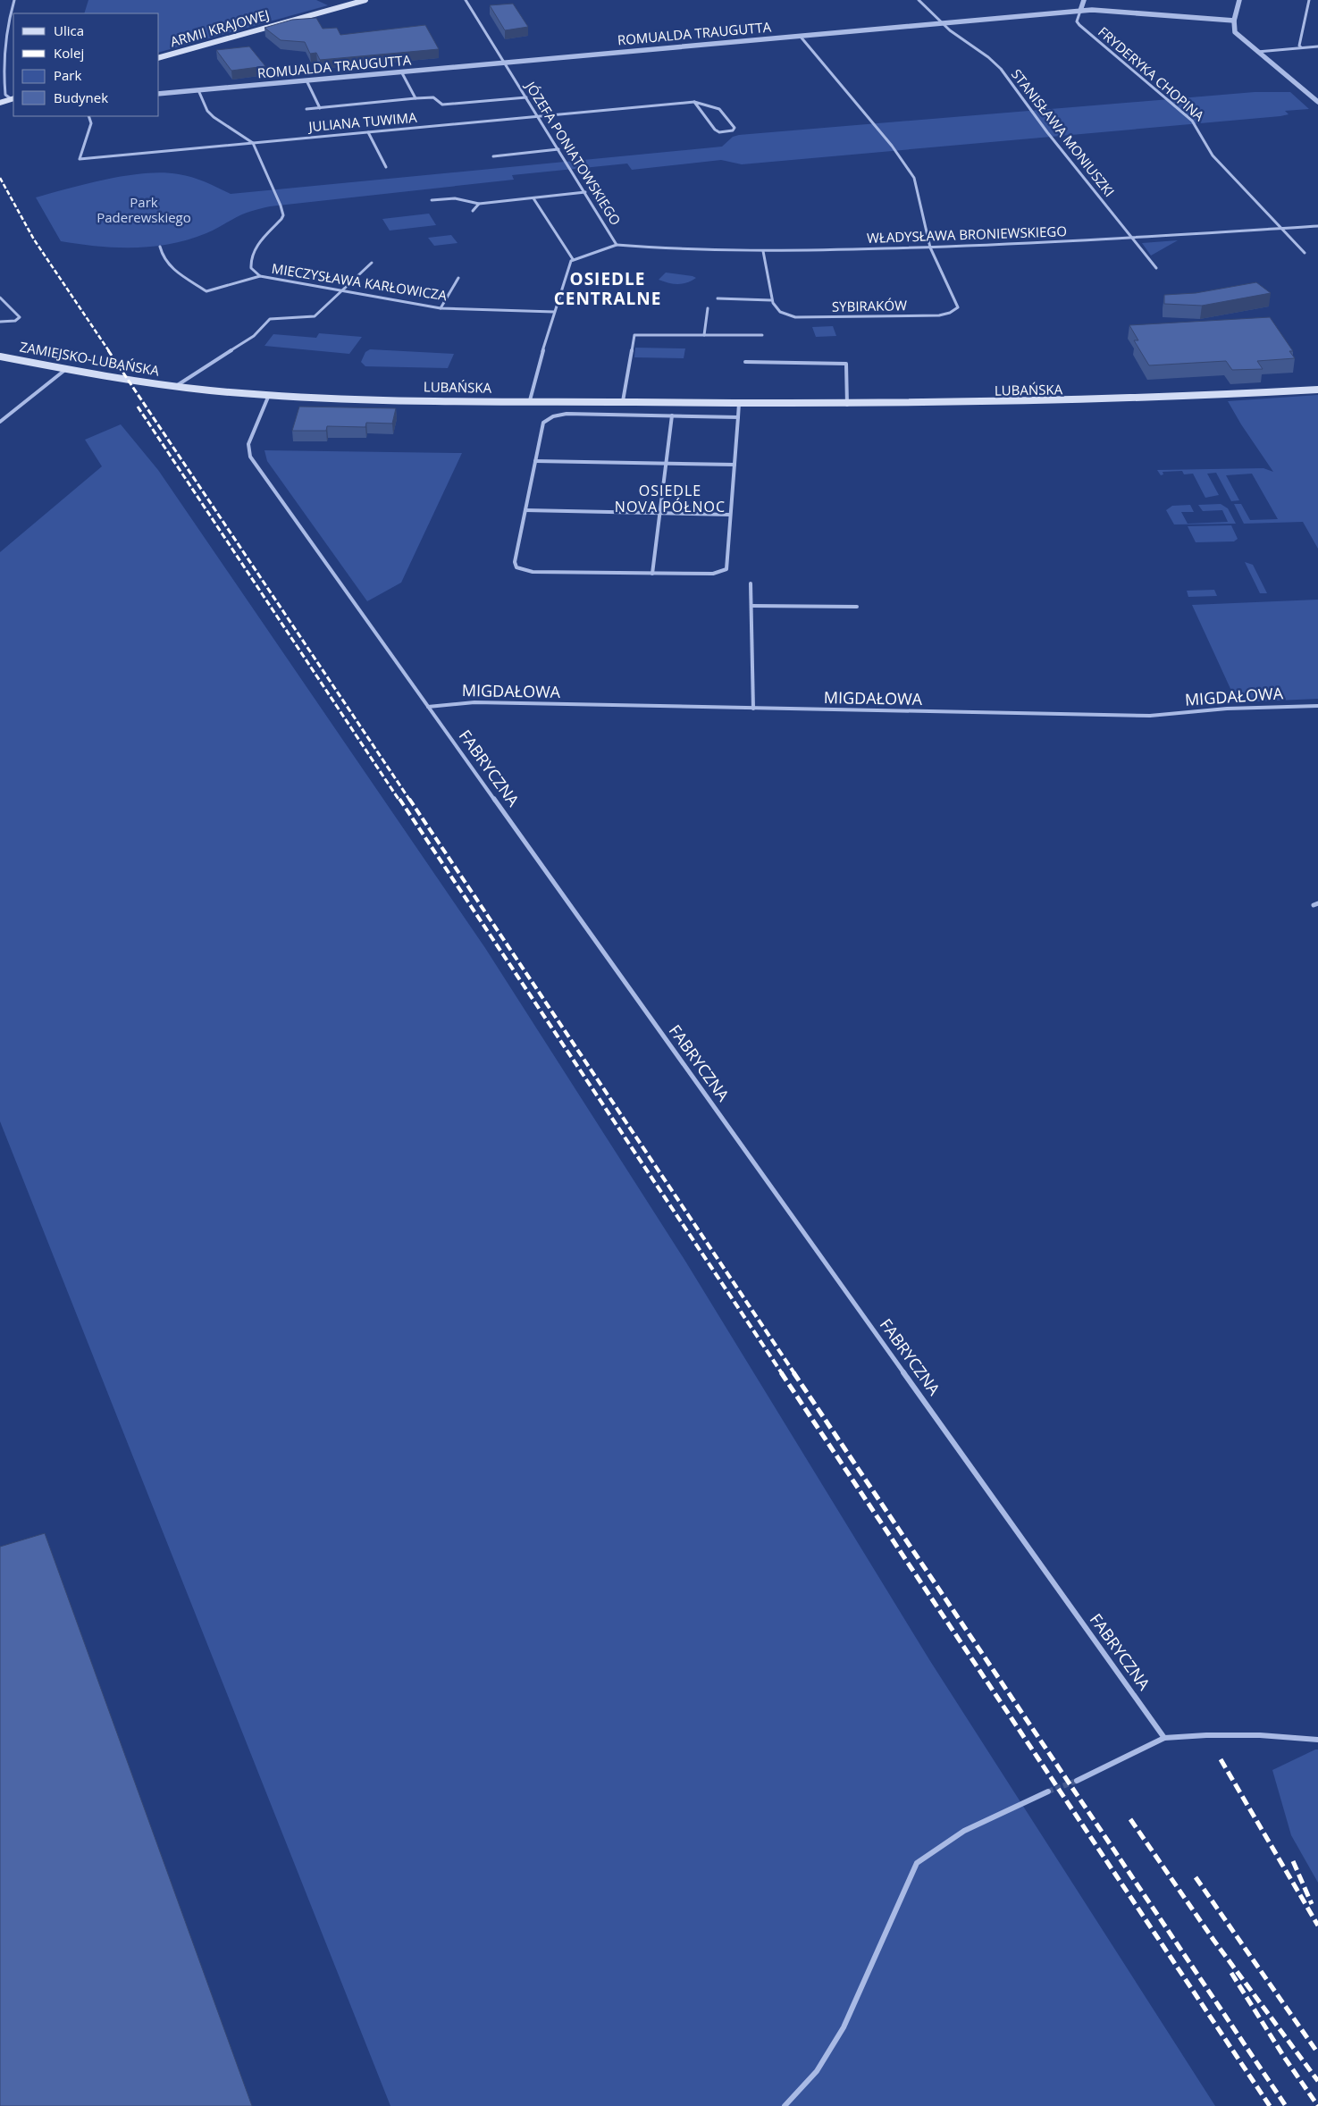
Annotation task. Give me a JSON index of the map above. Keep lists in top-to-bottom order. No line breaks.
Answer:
{"streets":{"main road":["ARMII KRAJOWEJ","ZAMIEJSKO-LUBAŃSKA","LUBAŃSKA"],"street":["ROMUALDA TRAUGUTTA","FRYDERYKA CHOPINA","JULIANA TUWIMA","STANISŁAWA MONIUSZKI","JÓZEFA PONIATOWSKIEGO","WŁADYSŁAWA BRONIEWSKIEGO","MIECZYSŁAWA KARŁOWICZA","SYBIRAKÓW","MIGDAŁOWA","FABRYCZNA"]},"crossings":[["ROMUALDA TRAUGUTTA","FRYDERYKA CHOPINA"],["ROMUALDA TRAUGUTTA","STANISŁAWA MONIUSZKI"],["ROMUALDA TRAUGUTTA","JÓZEFA PONIATOWSKIEGO"],["FRYDERYKA CHOPINA","WŁADYSŁAWA BRONIEWSKIEGO"],["JULIANA TUWIMA","JÓZEFA PONIATOWSKIEGO"],["JULIANA TUWIMA","MIECZYSŁAWA KARŁOWICZA"],["STANISŁAWA MONIUSZKI","WŁADYSŁAWA BRONIEWSKIEGO"],["JÓZEFA PONIATOWSKIEGO","WŁADYSŁAWA BRONIEWSKIEGO"],["WŁADYSŁAWA BRONIEWSKIEGO","SYBIRAKÓW"],["ZAMIEJSKO-LUBAŃSKA","LUBAŃSKA"],["LUBAŃSKA","FABRYCZNA"],["MIGDAŁOWA","FABRYCZNA"]],"districts":["OSIEDLE CENTRALNE","OSIEDLE NOVA PÓŁNOC"],"parks":["Park Paderewskiego"],"legend":["Ulica","Kolej","Park","Budynek"]}
